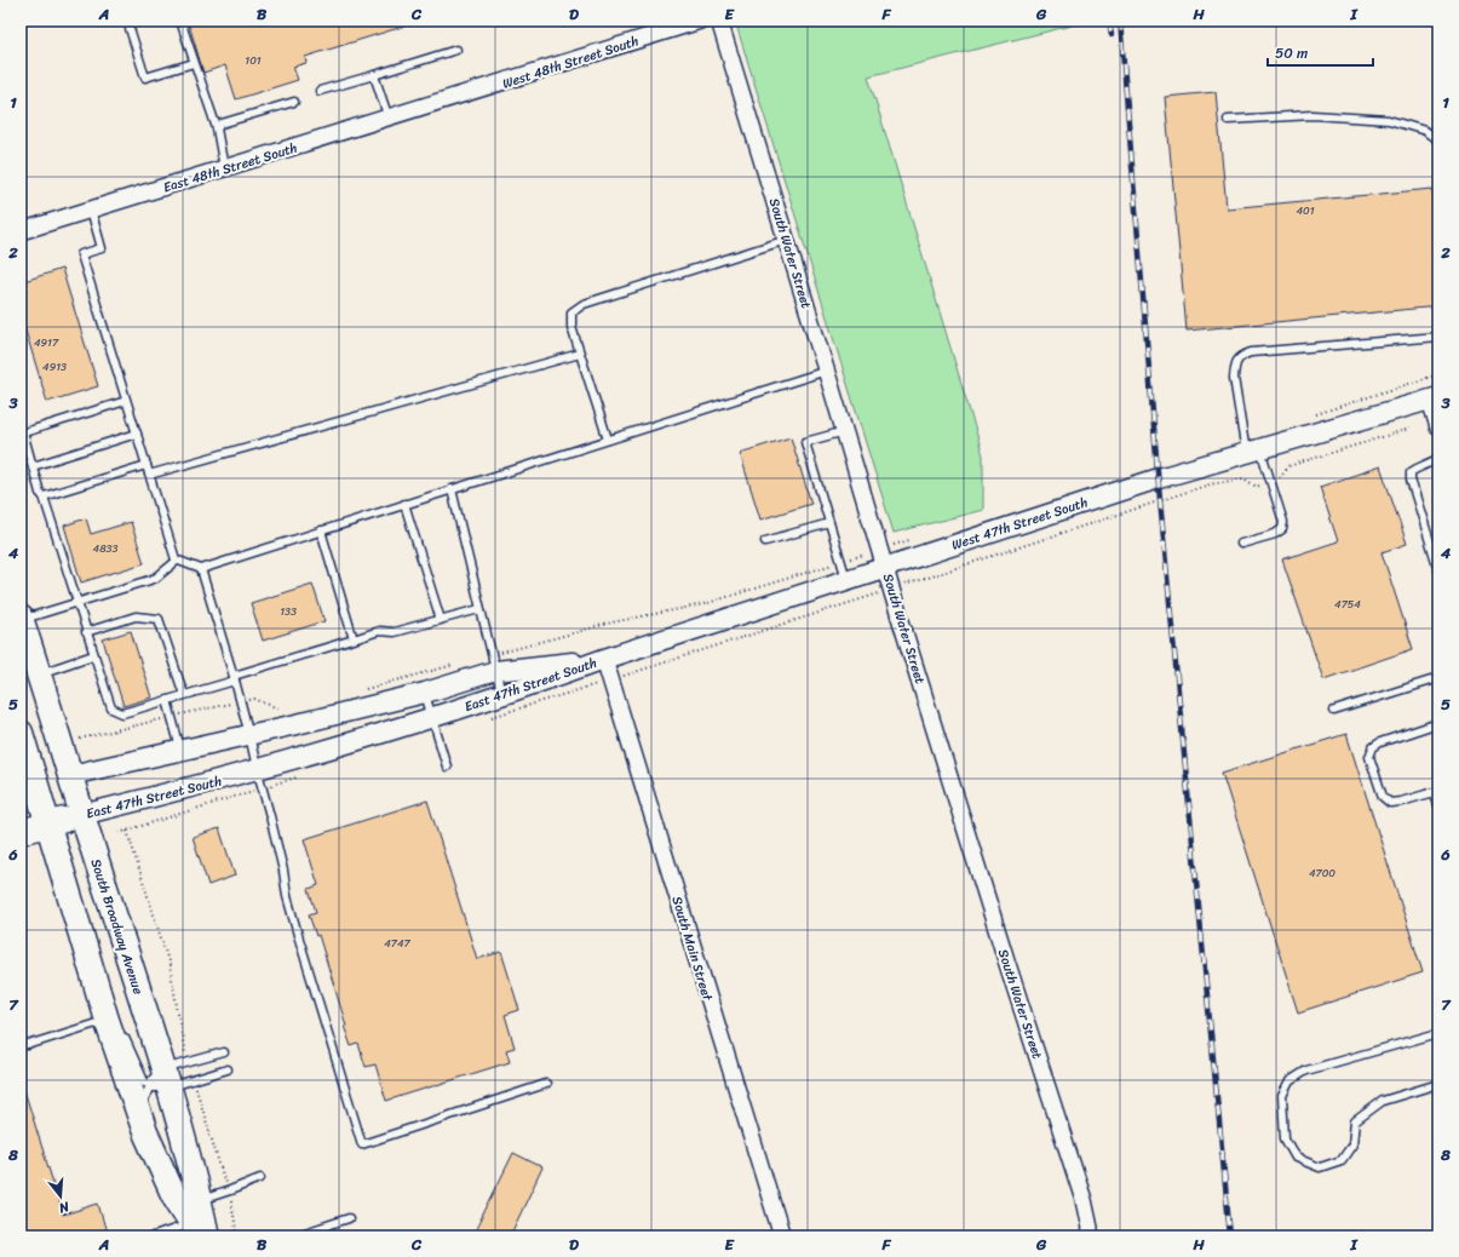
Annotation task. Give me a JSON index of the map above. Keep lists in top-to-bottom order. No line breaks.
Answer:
{"streets":{"main road":["East 47th Street South","South Broadway Avenue"],"street":["West 48th Street South","East 48th Street South","South Water Street","West 47th Street South","South Main Street"]},"crossings":[["West 48th Street South","East 48th Street South"],["South Water Street","West 47th Street South"],["West 47th Street South","East 47th Street South"],["West 47th Street South","South Main Street"],["East 47th Street South","South Broadway Avenue"],["East 47th Street South","South Main Street"]],"house_numbers":["101","401","4917","4913","4833","4754","133","4700","4747"],"scale_bar":"50 m","north":"bottom","grid":{"columns":["A","B","C","D","E","F","G","H","I"],"rows":["1","2","3","4","5","6","7","8"]}}
